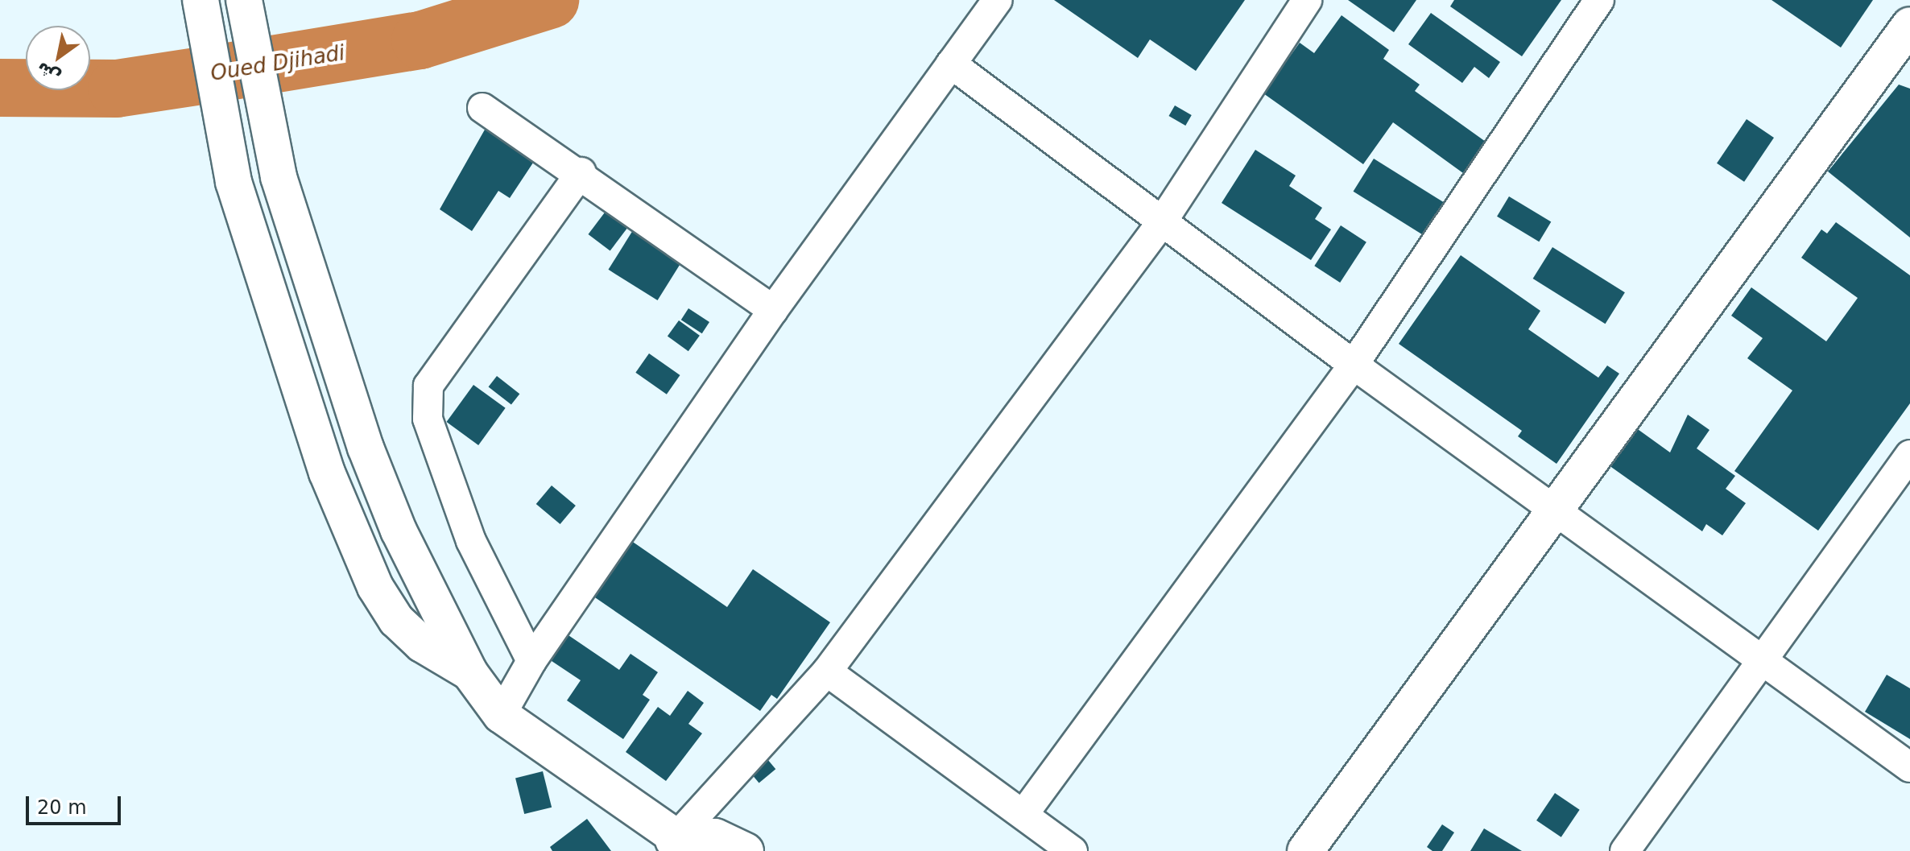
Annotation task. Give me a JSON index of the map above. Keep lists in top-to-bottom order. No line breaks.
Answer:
{"water":["Oued Djihadi"],"scale_bar":"20 m","north":"bottom left"}
